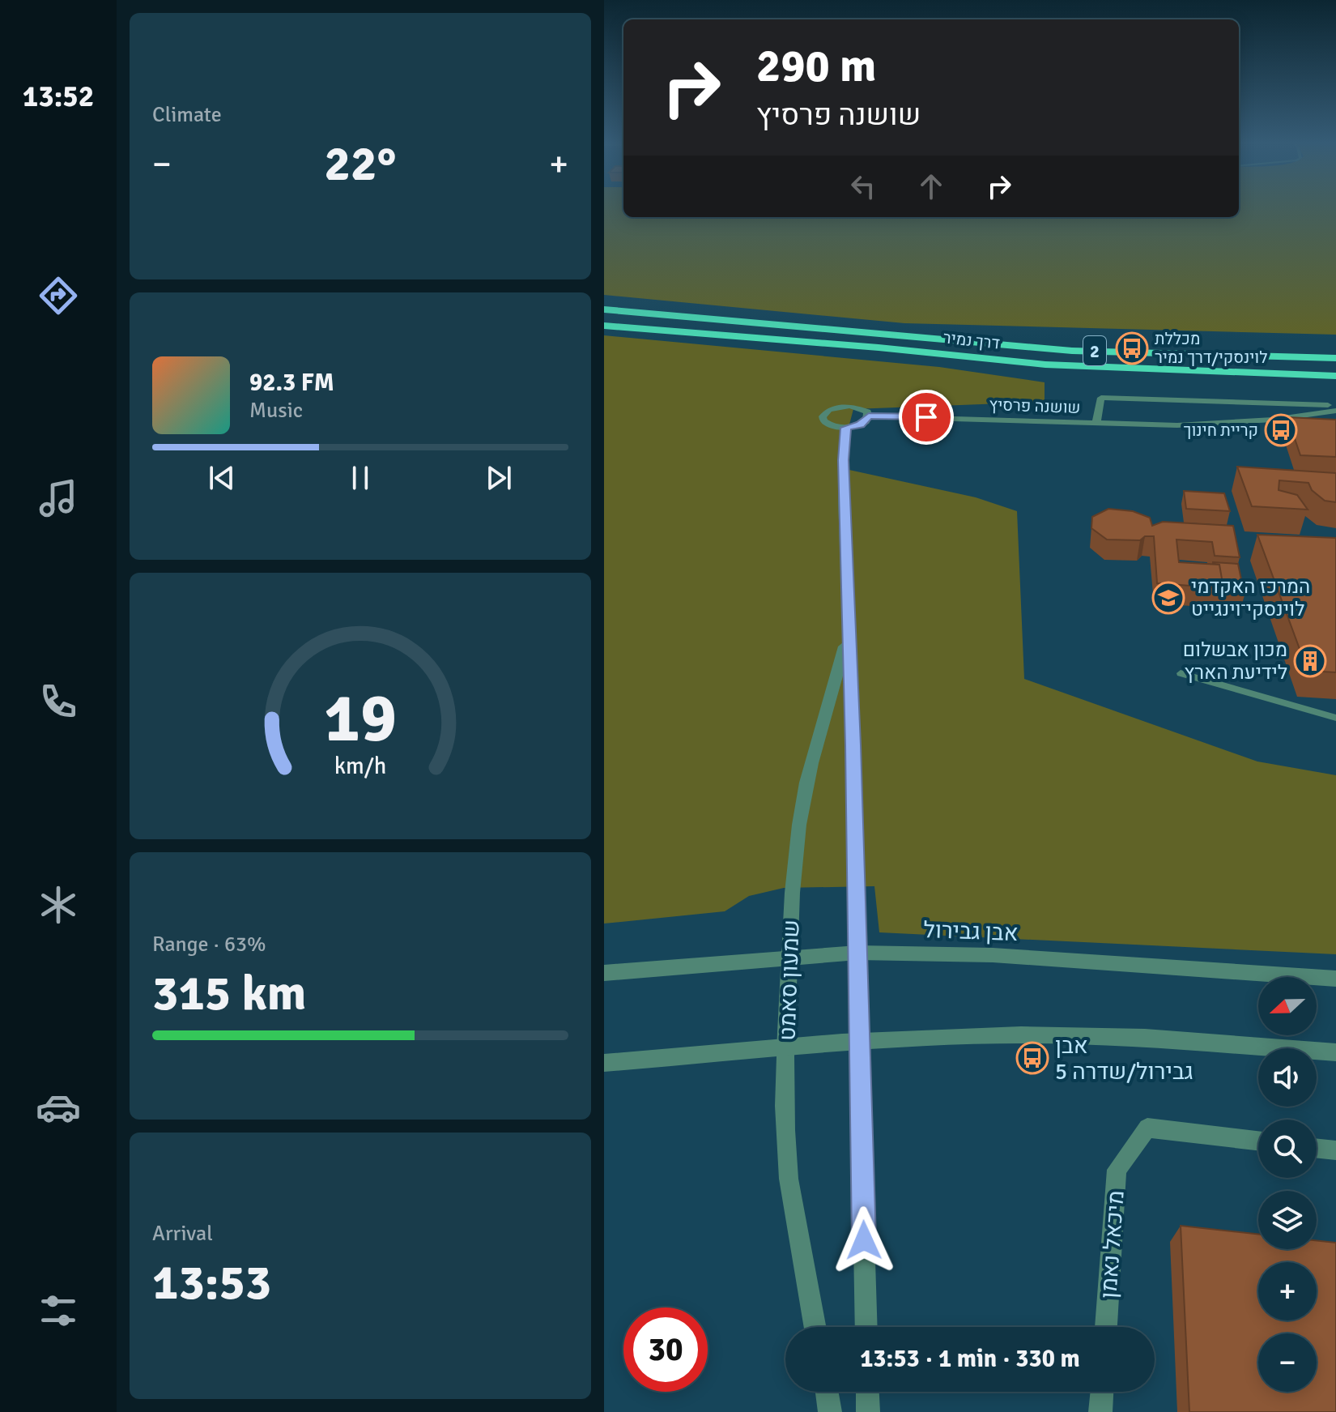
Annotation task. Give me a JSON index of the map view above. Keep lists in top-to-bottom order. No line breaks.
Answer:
{"streets":{"highway":["דרך נמיר","2"],"street":["שושנה פרסיץ","אבן גבירול","שמעון סאמט","מיכאל נאמן"]},"crossings":[["אבן גבירול","שמעון סאמט"]],"places":{"bus stop":["מכללת לוינסקי/דרך נמיר","קריית חינוך","אבן גבירול/שדרה 5"],"school or university":["המרכז האקדמי לוינסקי־וינגייט"],"building":["מכון אבשלום לידיעת הארץ"]},"north":"left","page":{"tabs":"13:52","tile":["Climate",["Range · 63%","315 km"],["Arrival","13:53"]],"turn":["290 m","שושנה פרסיץ"],"heat":["−","22°","+"],"song":["92.3 FM","Music"],"map_buttons":["+","−"],"limit":"30","trip":"13:53 · 1 min · 330 m","gauge":["19","km/h"]}}
